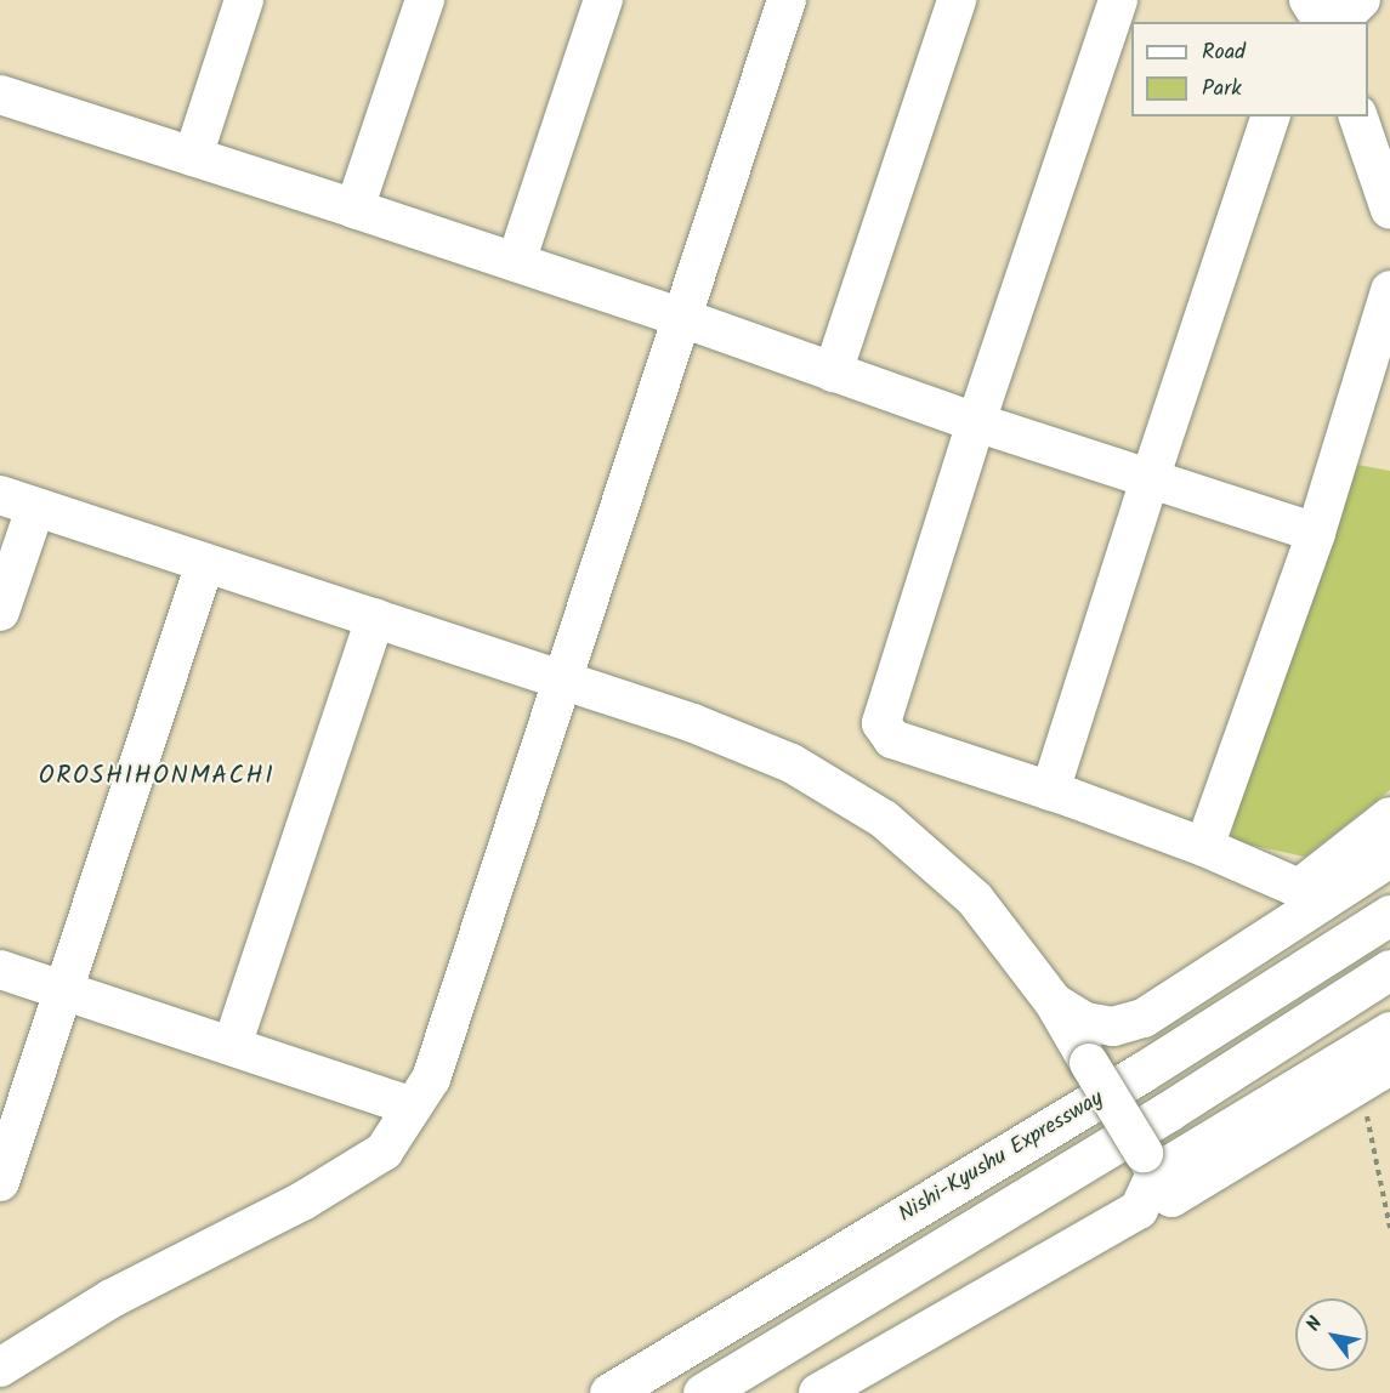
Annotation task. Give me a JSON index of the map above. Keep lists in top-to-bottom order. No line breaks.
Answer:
{"streets":{"highway":["Nishi-Kyushu Expressway"]},"districts":["OROSHIHONMACHI"],"legend":["Road","Park"],"north":"top left"}
